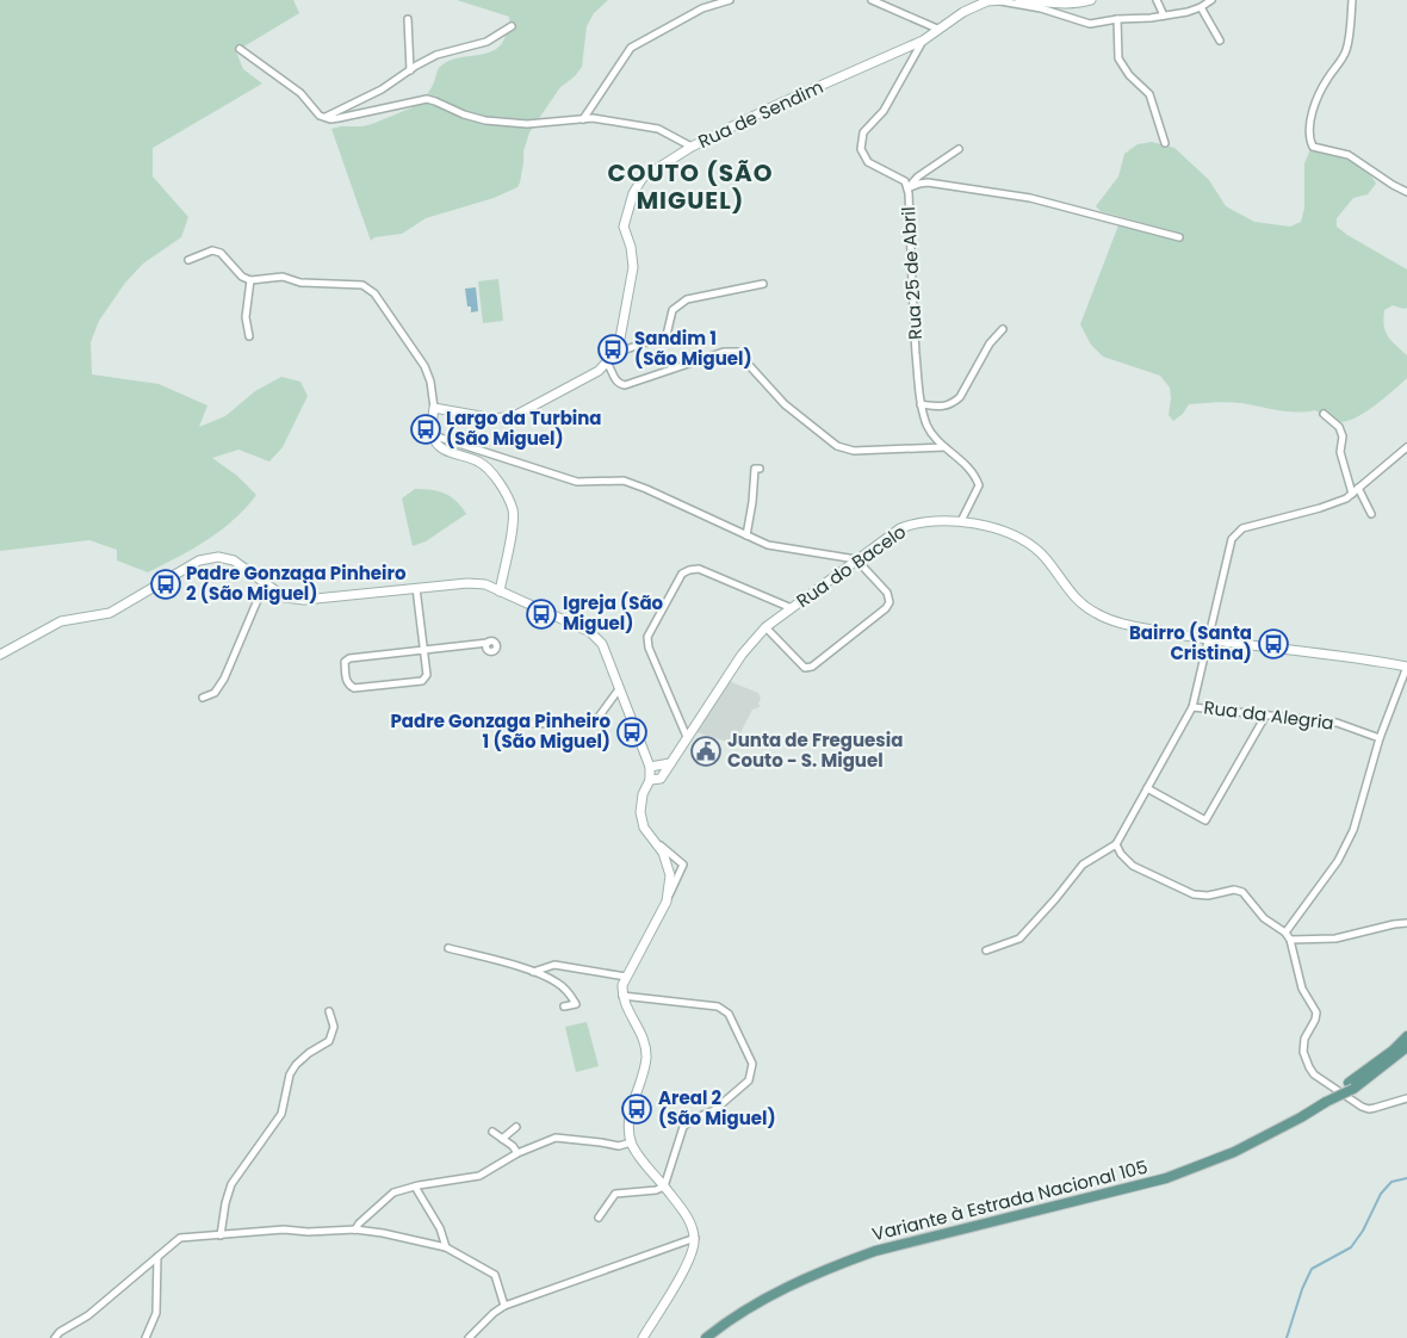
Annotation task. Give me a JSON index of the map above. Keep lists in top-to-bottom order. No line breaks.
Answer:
{"streets":{"main road":["Variante à Estrada Nacional 105"],"street":["Rua de Sendim","Rua 25 de Abril","Rua do Bacelo","Rua da Alegria"]},"crossings":[["Rua de Sendim","Rua 25 de Abril"],["Rua 25 de Abril","Rua do Bacelo"]],"districts":["COUTO (SÃO MIGUEL)"],"places":{"bus stop":["Sandim 1 (São Miguel)","Largo da Turbina (São Miguel)","Padre Gonzaga Pinheiro 2 (São Miguel)","Igreja (São Miguel)","Bairro (Santa Cristina)","Padre Gonzaga Pinheiro 1 (São Miguel)","Areal 2 (São Miguel)"],"public building":["Junta de Freguesia Couto - S. Miguel"]}}
